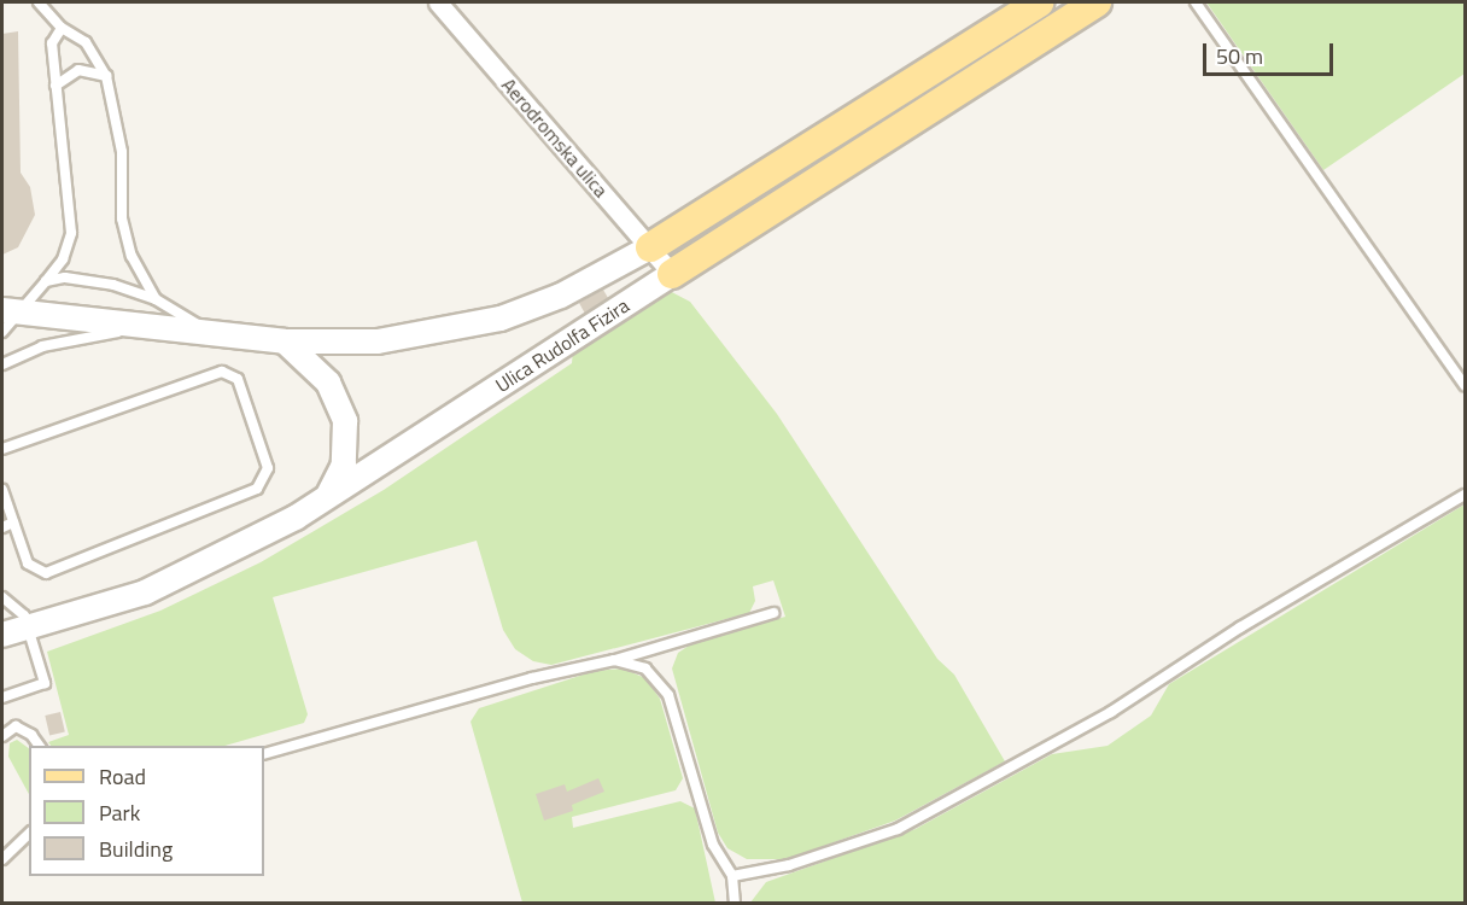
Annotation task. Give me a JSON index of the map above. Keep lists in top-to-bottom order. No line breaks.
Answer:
{"streets":{"main road":["Ulica Rudolfa Fizira"],"street":["Aerodromska ulica"]},"crossings":[["Aerodromska ulica","Ulica Rudolfa Fizira"]],"legend":["Road","Park","Building"],"scale_bar":"50 m"}
